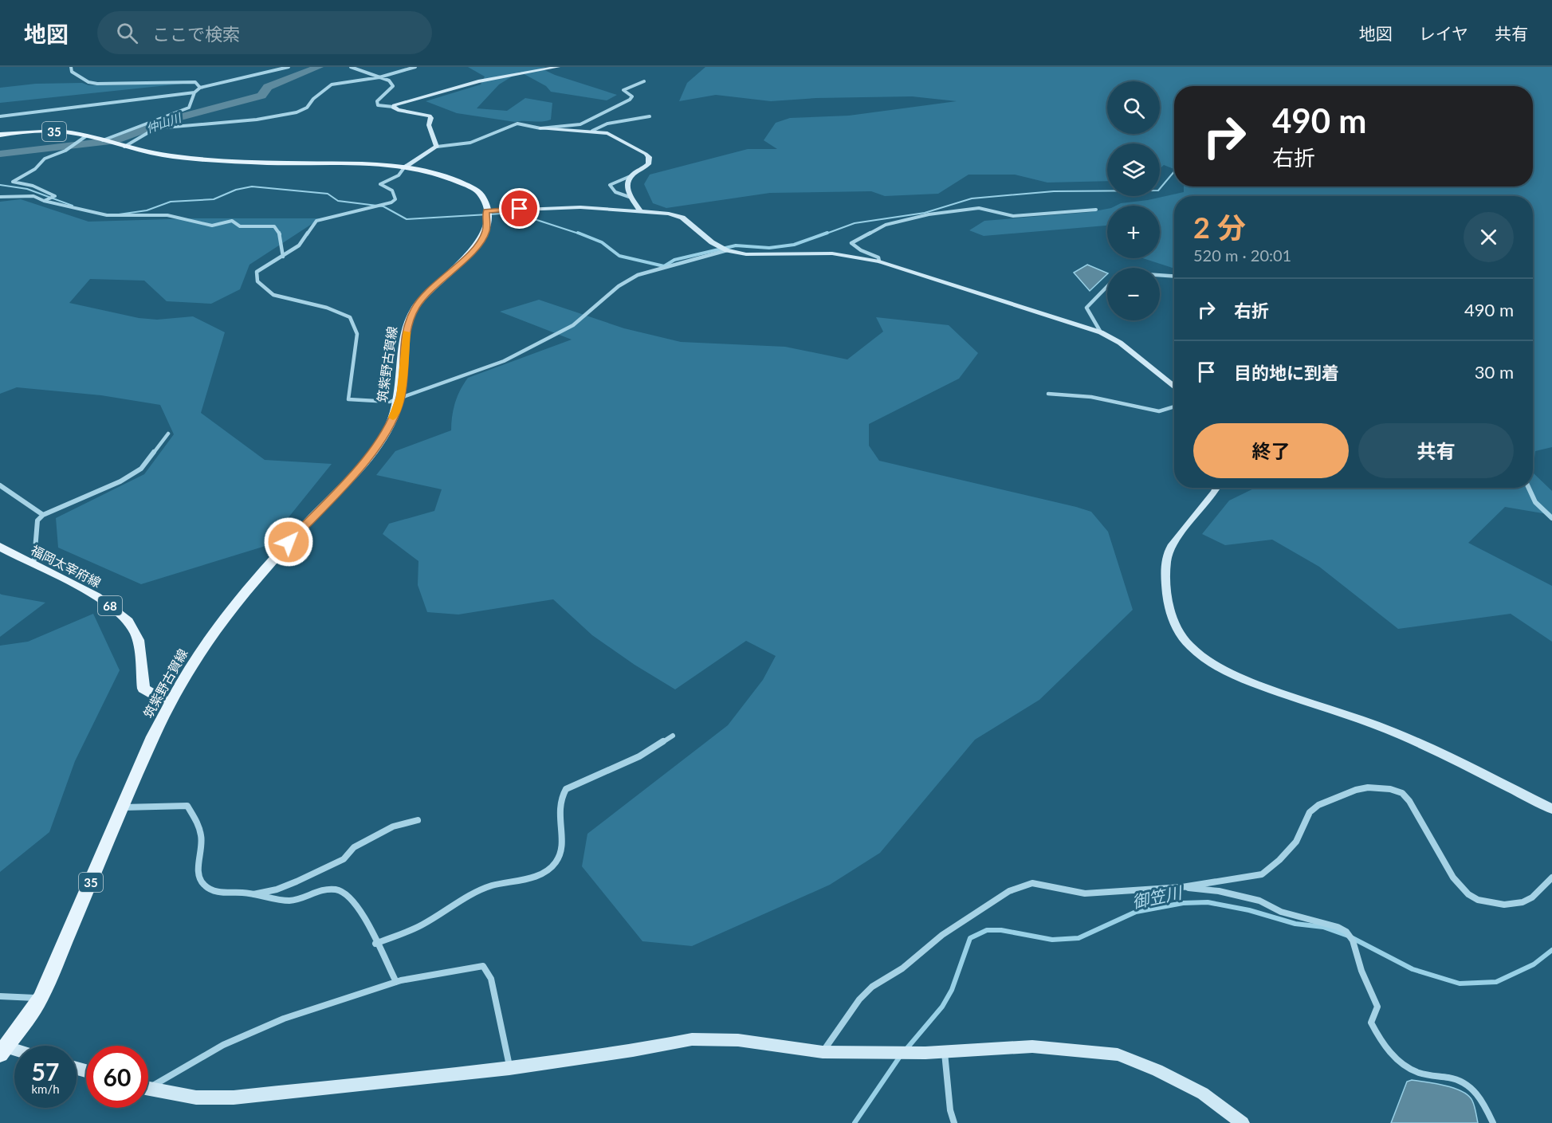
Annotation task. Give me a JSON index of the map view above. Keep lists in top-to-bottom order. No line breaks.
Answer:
{"streets":{"main road":["35","筑紫野古賀線","福岡太宰府線","68"]},"crossings":[["35","筑紫野古賀線"],["筑紫野古賀線","福岡太宰府線"]],"water":["仲山川","御笠川"],"page":{"header":"地図","search":"ここで検索","nav":["地図","レイヤ","共有"],"map_buttons":["+","−"],"turn":["490 m","右折"],"heading":["2 分","520 m · 20:01"],"list":[{"name":"右折","value":"490 m"},{"name":"目的地に到着","value":"30 m"}],"buttons":["終了","共有"],"speed":"57 km/h","limit":"60"}}
